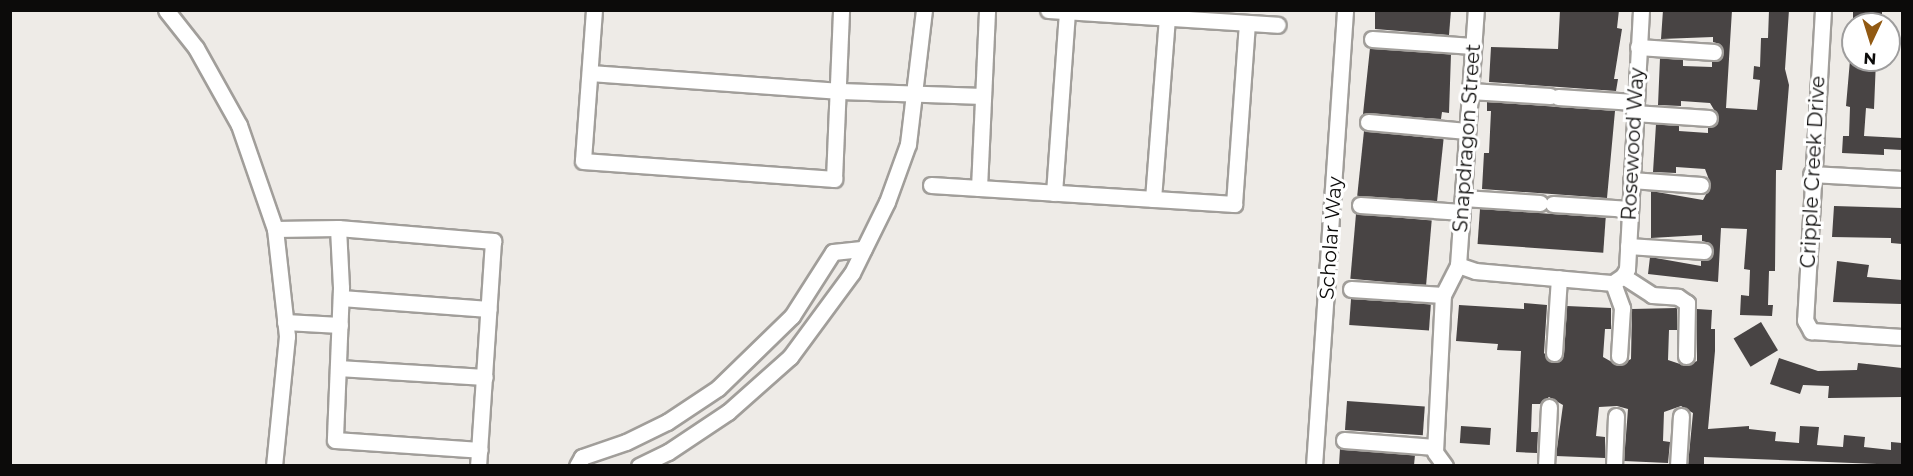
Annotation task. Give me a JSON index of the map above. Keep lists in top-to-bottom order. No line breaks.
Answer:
{"streets":{"street":["Snapdragon Street","Rosewood Way","Cripple Creek Drive","Scholar Way"]},"north":"bottom"}
